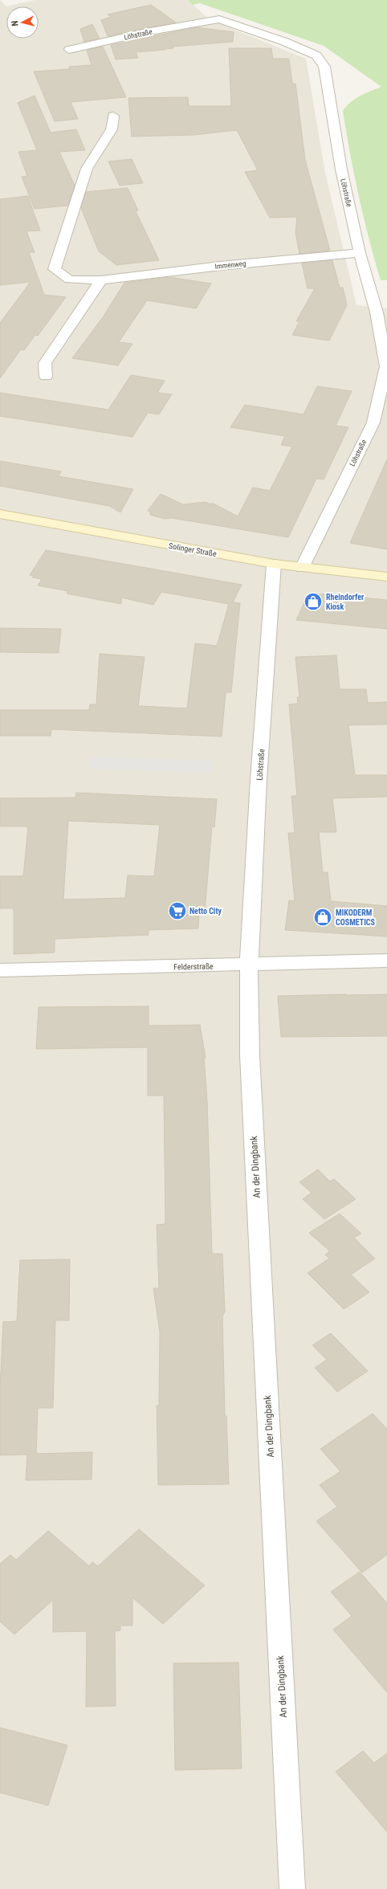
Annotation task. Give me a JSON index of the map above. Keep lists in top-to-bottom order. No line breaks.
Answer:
{"streets":{"main road":["Solinger Straße"],"street":["Löhstraße","Immenweg","Felderstraße","An der Dingbank"]},"crossings":[["Löhstraße","Immenweg"],["Löhstraße","Solinger Straße"],["Löhstraße","Felderstraße"],["Löhstraße","An der Dingbank"],["Felderstraße","An der Dingbank"]],"places":{"shop":["Rheindorfer Kiosk","MIKODERM COSMETICS"],"supermarket":["Netto City"]},"north":"left"}
